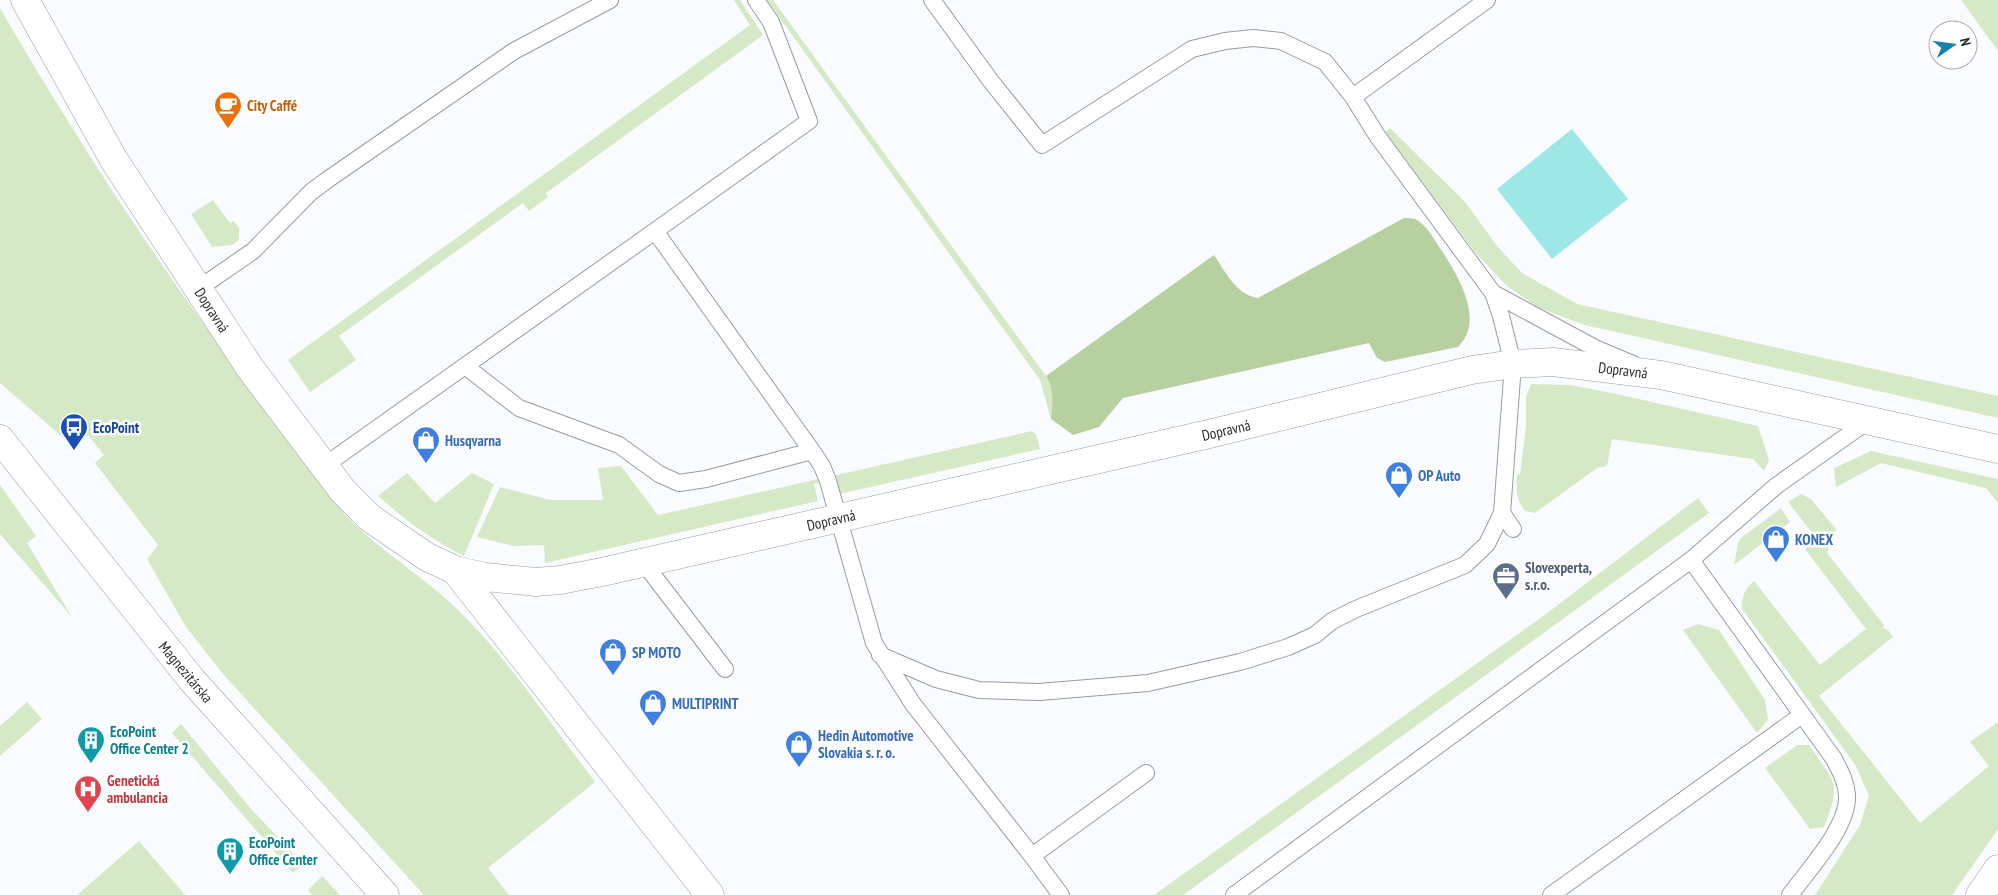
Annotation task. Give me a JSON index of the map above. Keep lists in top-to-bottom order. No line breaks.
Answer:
{"streets":{"street":["Dopravná","Magnezitárska"]},"places":{"cafe":["City Caffé"],"bus stop":["EcoPoint"],"shop":["Husqvarna","OP Auto","KONEX","SP MOTO","MULTIPRINT","Hedin Automotive Slovakia s. r. o."],"office":["Slovexperta, s.r.o."],"building":["EcoPoint Office Center 2","EcoPoint Office Center"],"hospital":["Genetická ambulancia"]},"north":"right"}
